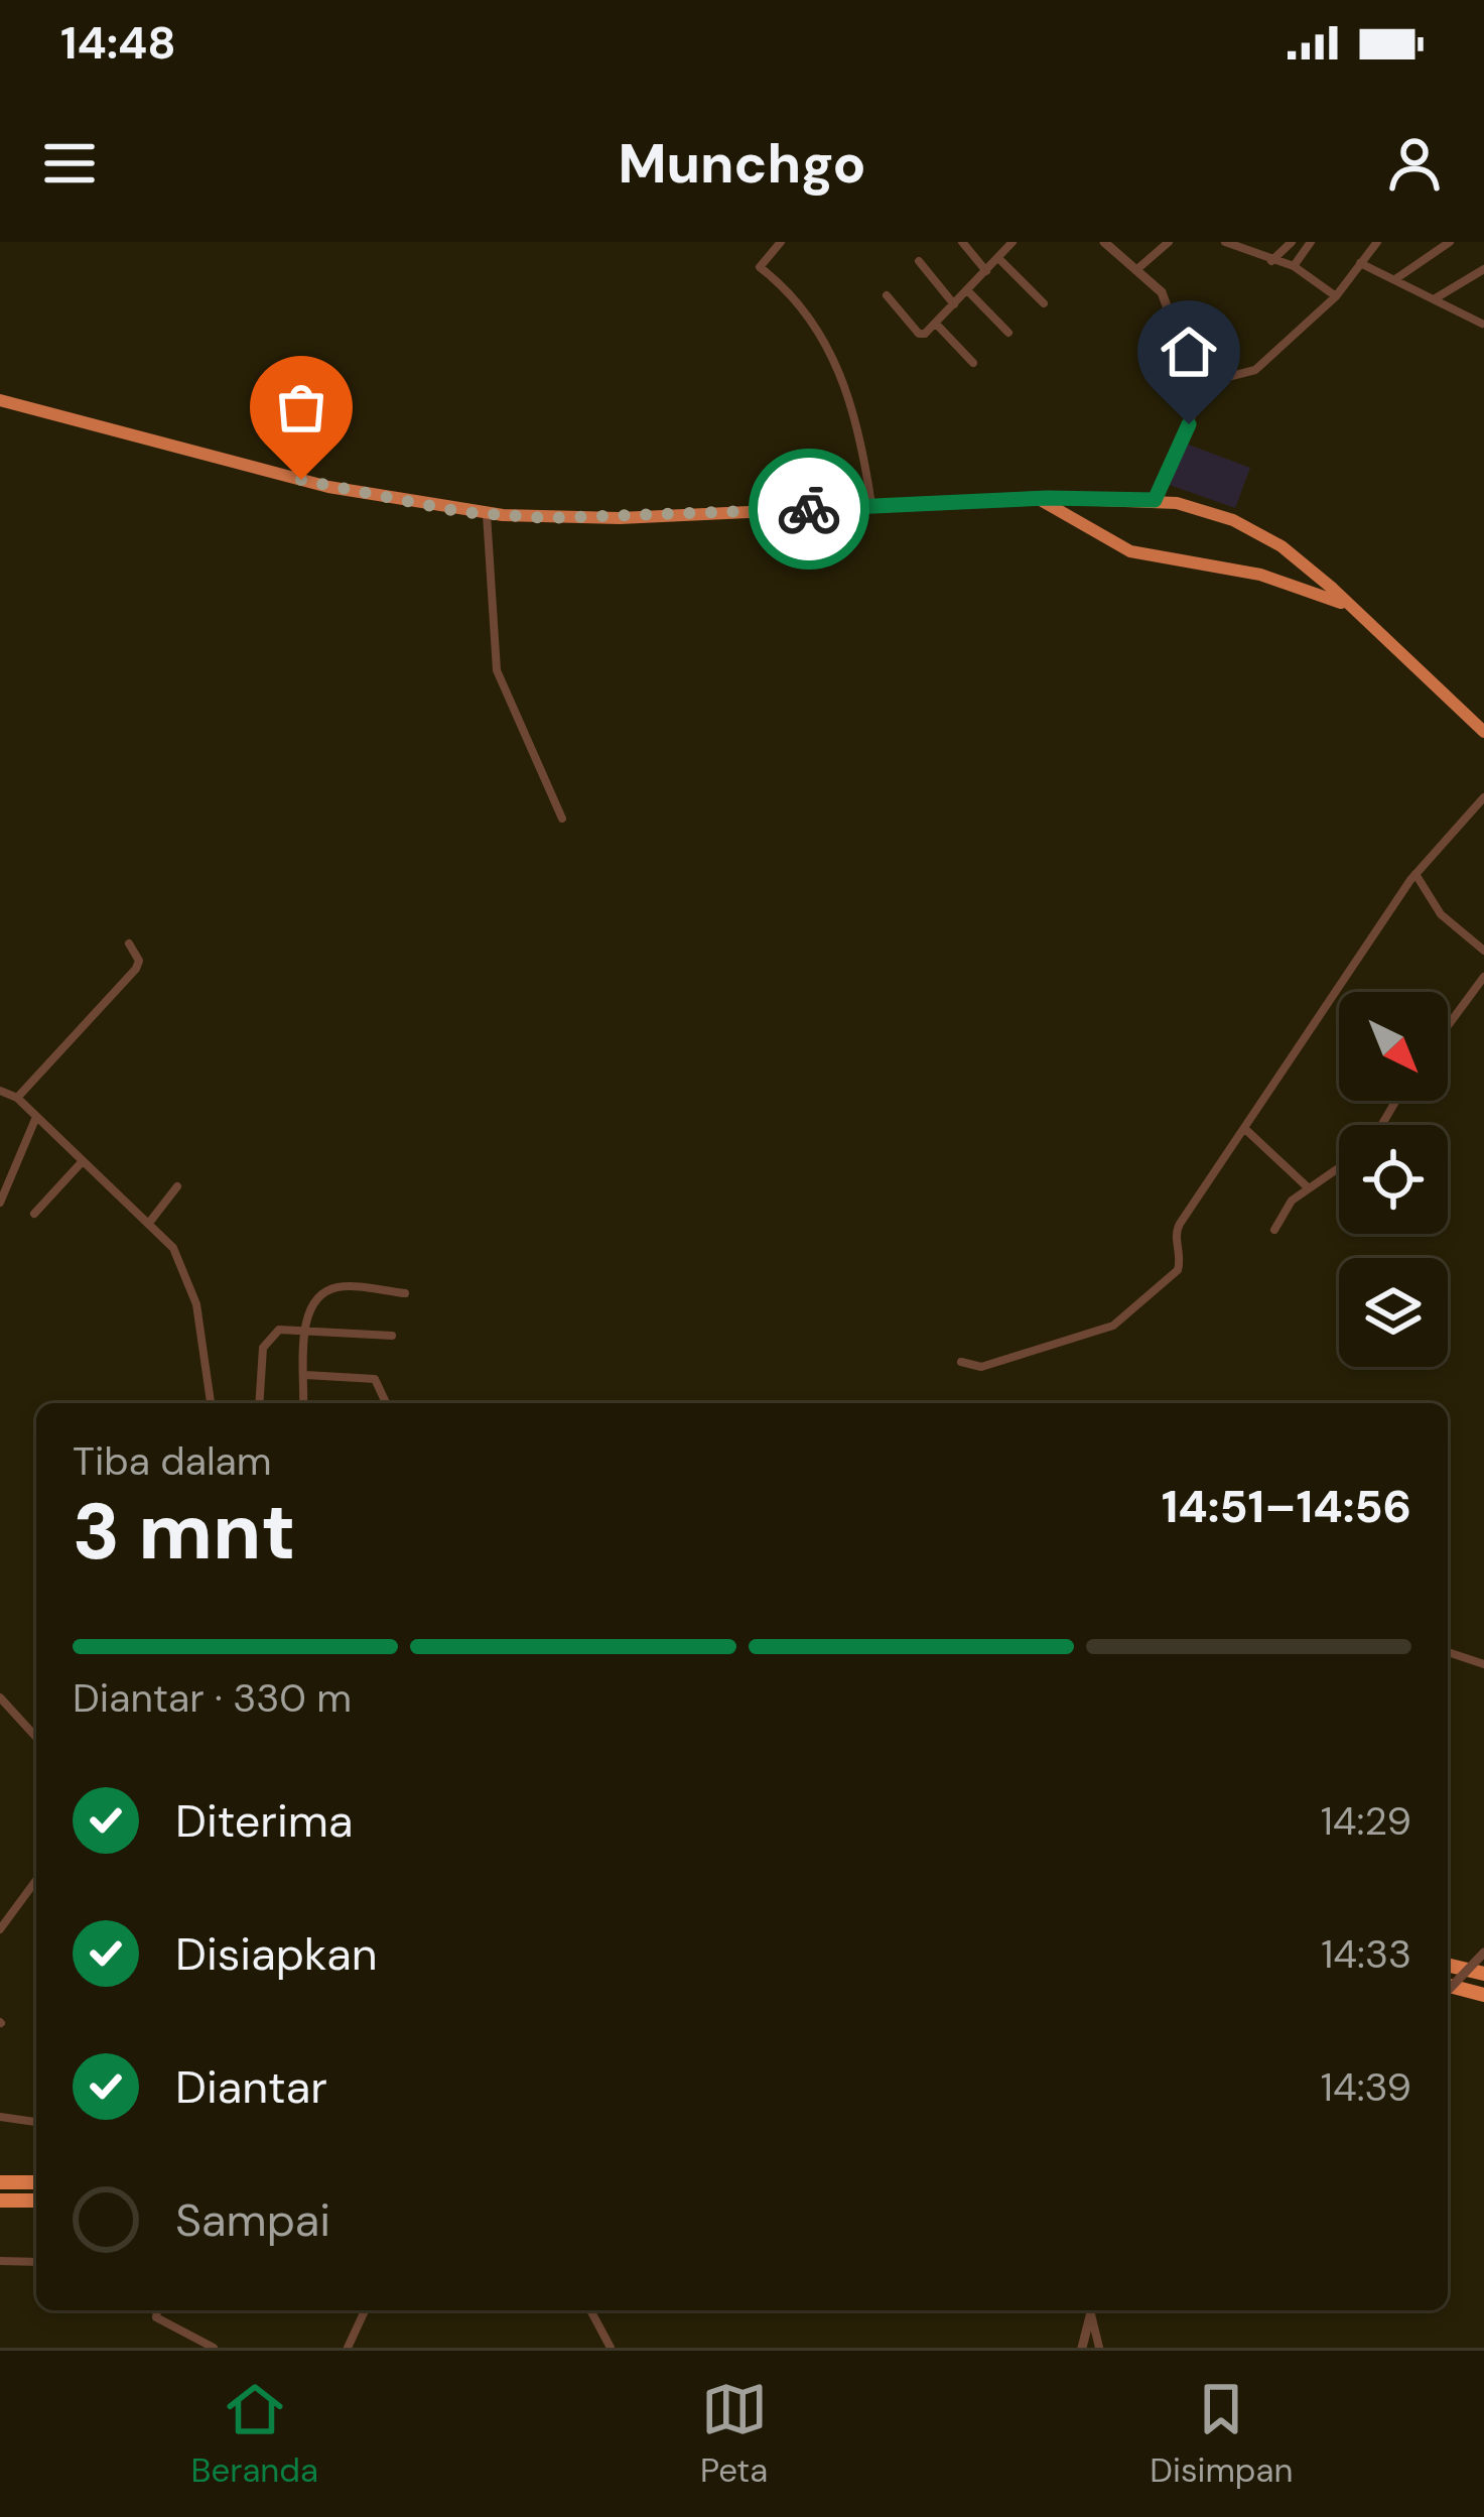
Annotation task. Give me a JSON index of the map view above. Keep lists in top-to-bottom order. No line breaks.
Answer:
{"north":"bottom right","page":{"status":"14:48","header":"Munchgo","heading":["3 mnt","Tiba dalam","14:51–14:56"],"bar":"Diantar · 330 m","list":[["Diterima","14:29"],["Disiapkan","14:33"],["Diantar","14:39"],"Sampai"],"tabs":["Beranda","Peta","Disimpan"]}}
